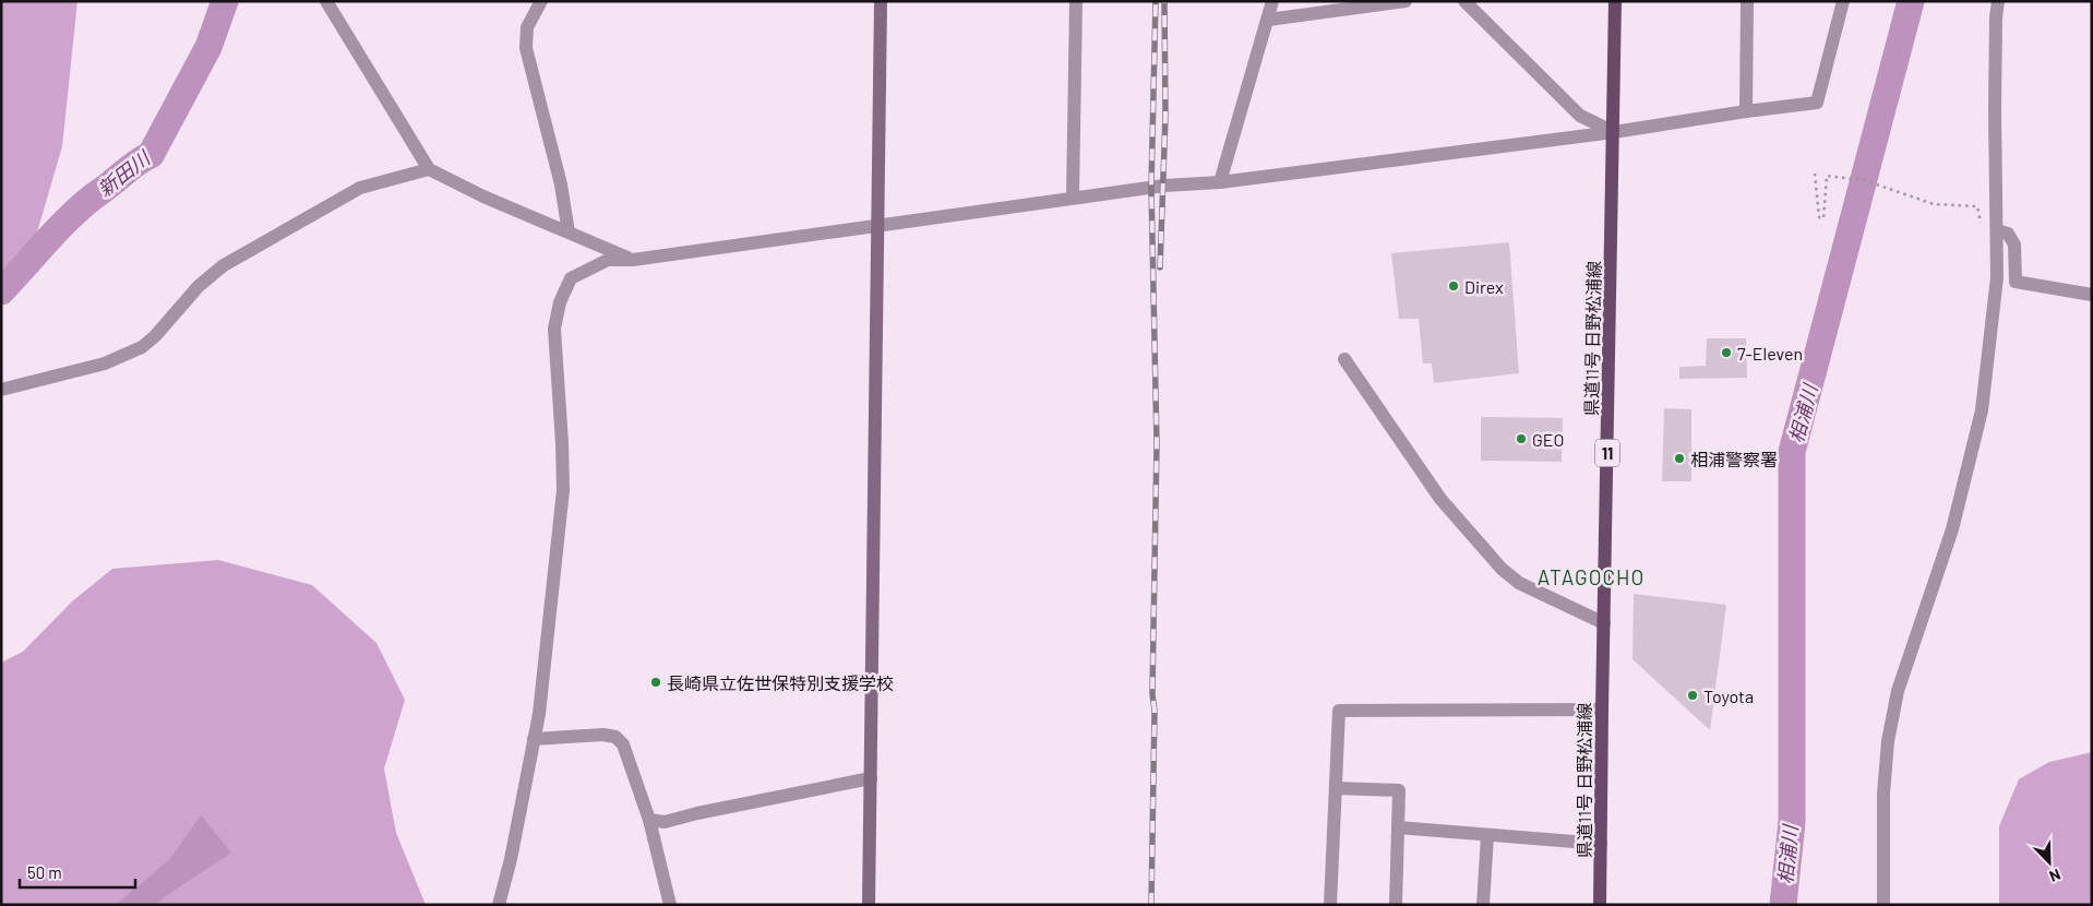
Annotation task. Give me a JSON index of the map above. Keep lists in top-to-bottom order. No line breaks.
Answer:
{"streets":{"main road":["県道11号 日野松浦線","11"]},"districts":["ATAGOCHO"],"water":["新田川","相浦川"],"places":["Direx","7-Eleven","GEO","相浦警察署","長崎県立佐世保特別支援学校","Toyota"],"scale_bar":"50 m","north":"bottom right"}
